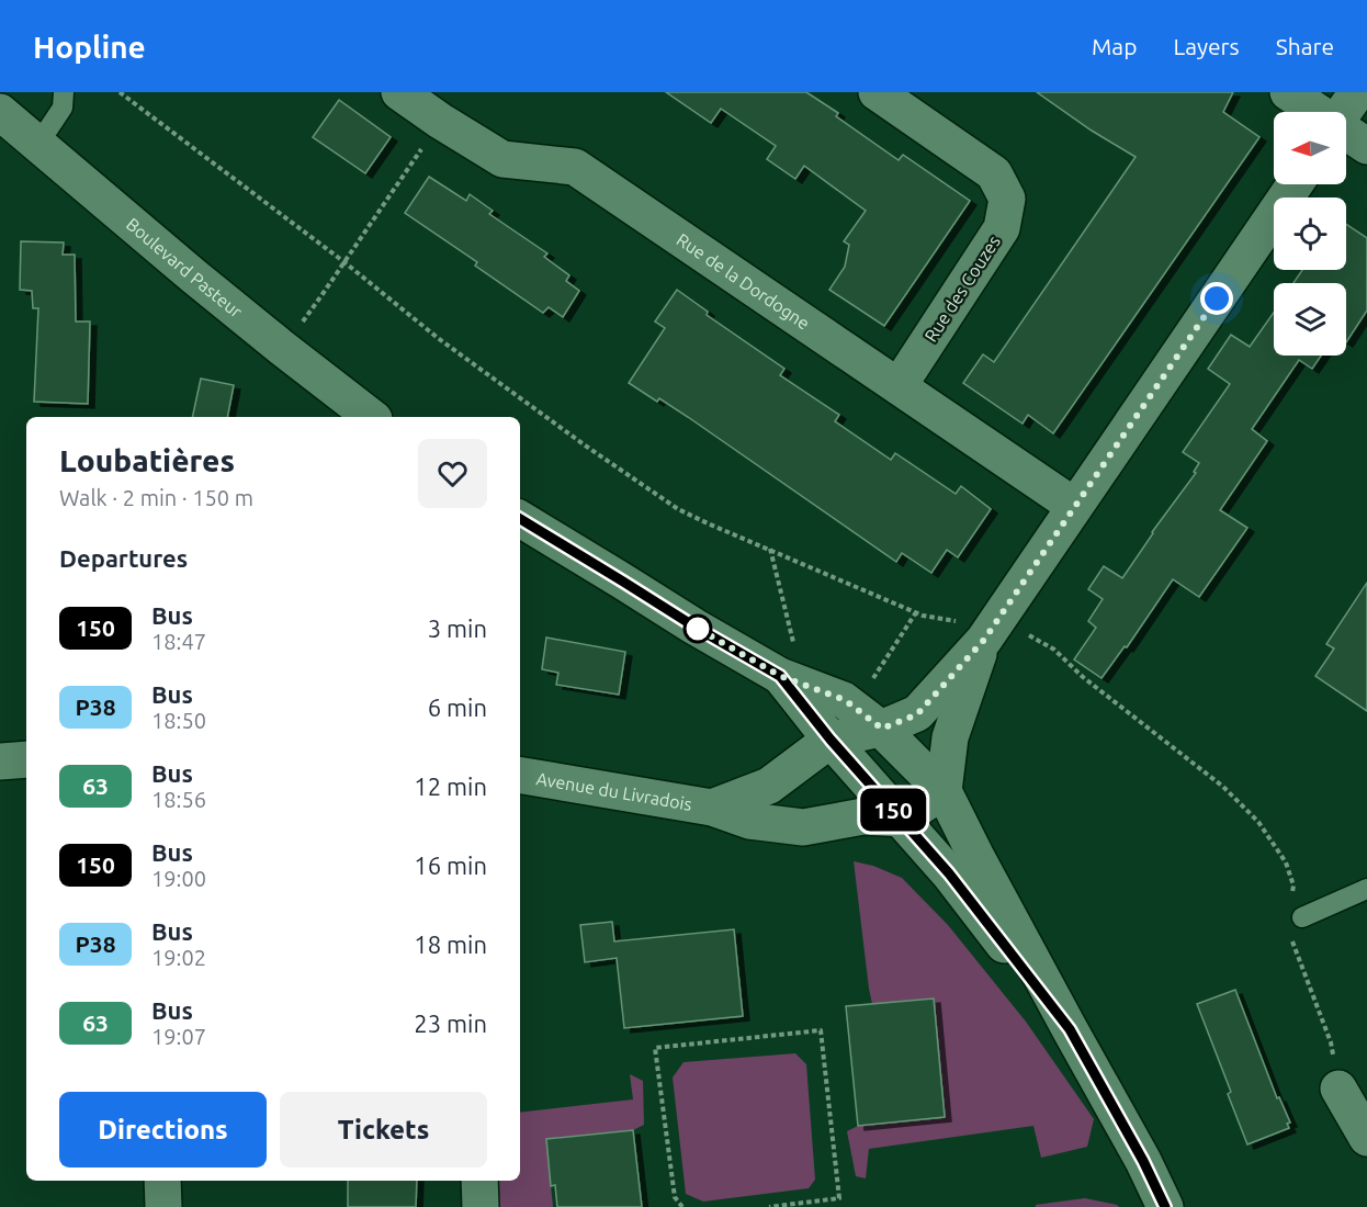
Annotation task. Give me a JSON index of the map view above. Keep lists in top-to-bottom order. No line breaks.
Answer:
{"streets":{"street":["Boulevard Pasteur","Rue de la Dordogne","Rue des Couzes","Avenue du Livradois"]},"crossings":[["Rue de la Dordogne","Rue des Couzes"]],"lines":["bus line 150"],"north":"left","page":{"header":"Hopline","nav":["Map","Layers","Share"],"on_map":"150","heading":[["Loubatières","Walk · 2 min · 150 m"],"Departures"],"list":[{"mark":"150","name":"Bus","note":"18:47","value":"3 min"},{"mark":"P38","name":"Bus","note":"18:50","value":"6 min"},{"mark":"63","name":"Bus","note":"18:56","value":"12 min"},{"mark":"150","name":"Bus","note":"19:00","value":"16 min"},{"mark":"P38","name":"Bus","note":"19:02","value":"18 min"},{"mark":"63","name":"Bus","note":"19:07","value":"23 min"}],"buttons":["Directions","Tickets"]}}
